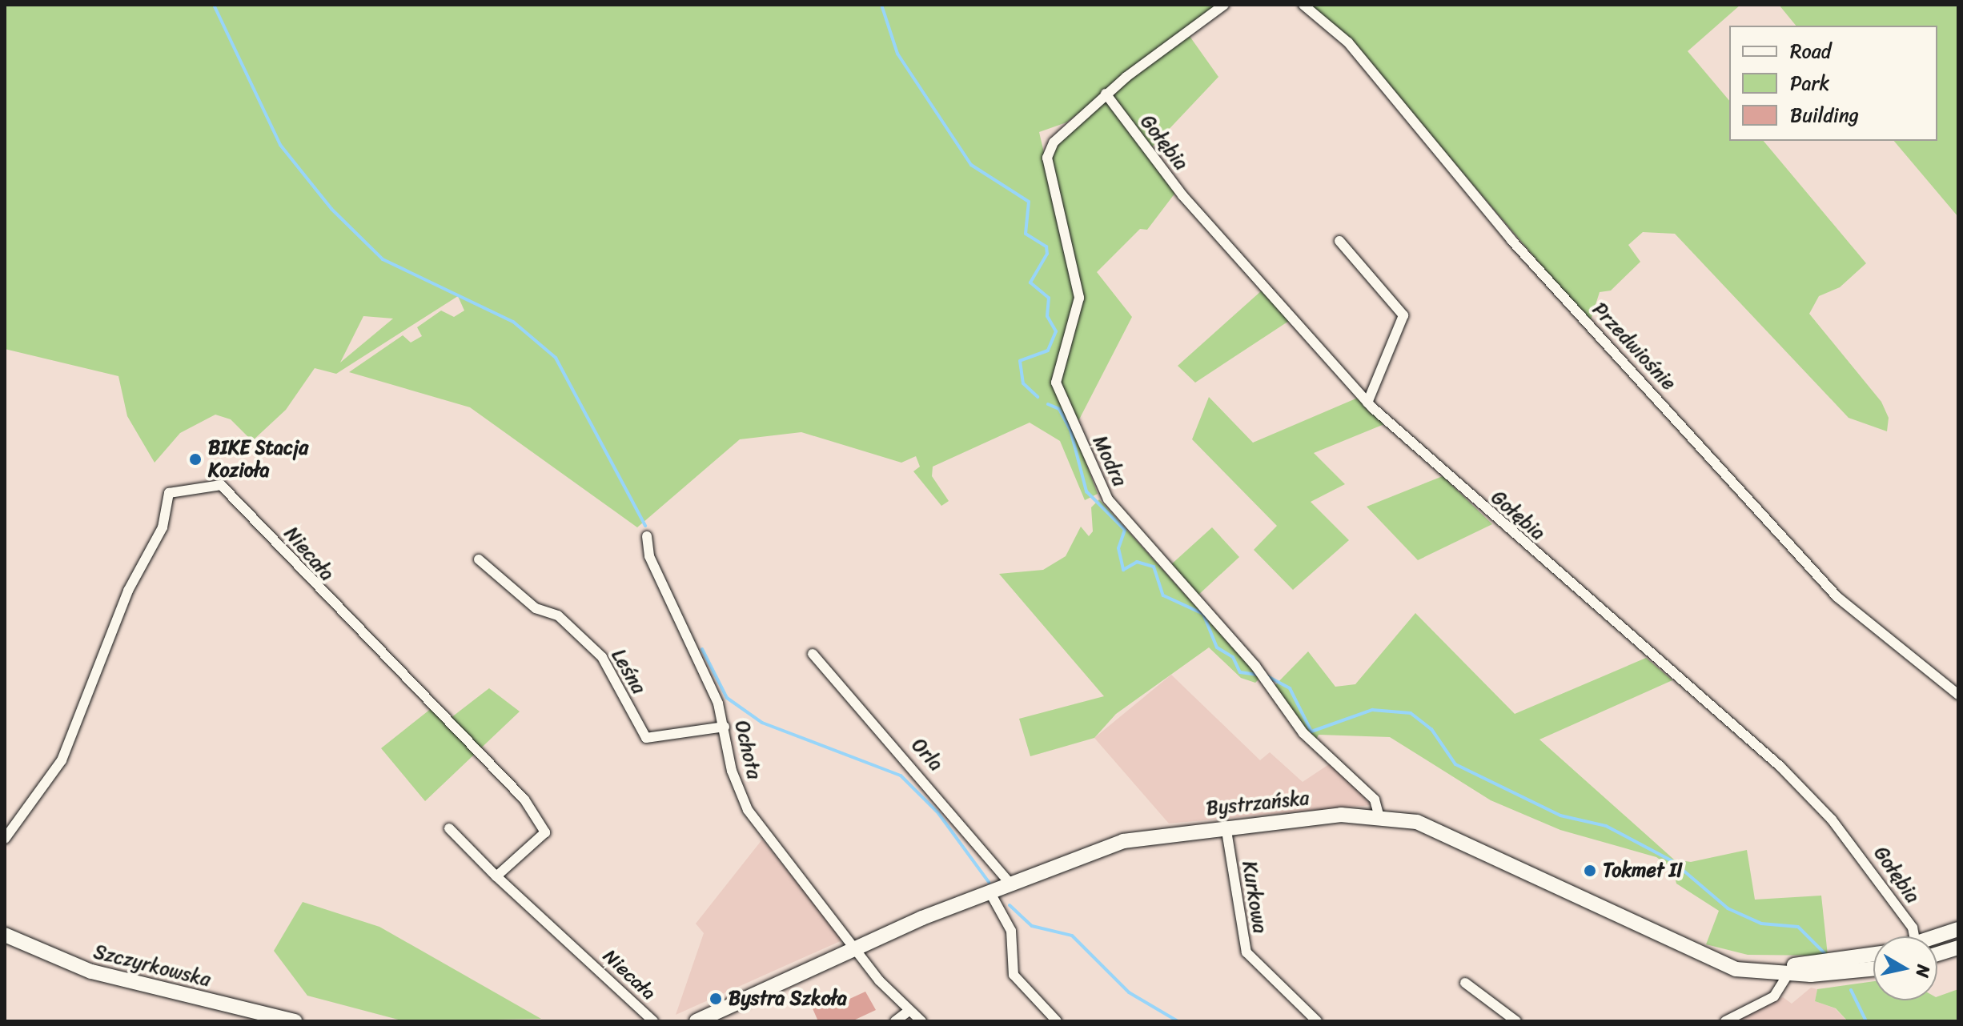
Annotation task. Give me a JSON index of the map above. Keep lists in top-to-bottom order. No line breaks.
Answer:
{"streets":{"main road":["Bystrzańska","Szczyrkowska"],"street":["Gołębia","Przedwiośnie","Modra","Niecała","Leśna","Ochota","Orla","Kurkowa"]},"crossings":[["Gołębia","Modra"],["Modra","Bystrzańska"],["Leśna","Ochota"],["Ochota","Bystrzańska"],["Orla","Bystrzańska"],["Bystrzańska","Kurkowa"]],"places":["BIKE Stacja Kozioła","Tokmet II","Bystra Szkoła"],"legend":["Road","Park","Building"],"north":"right"}
